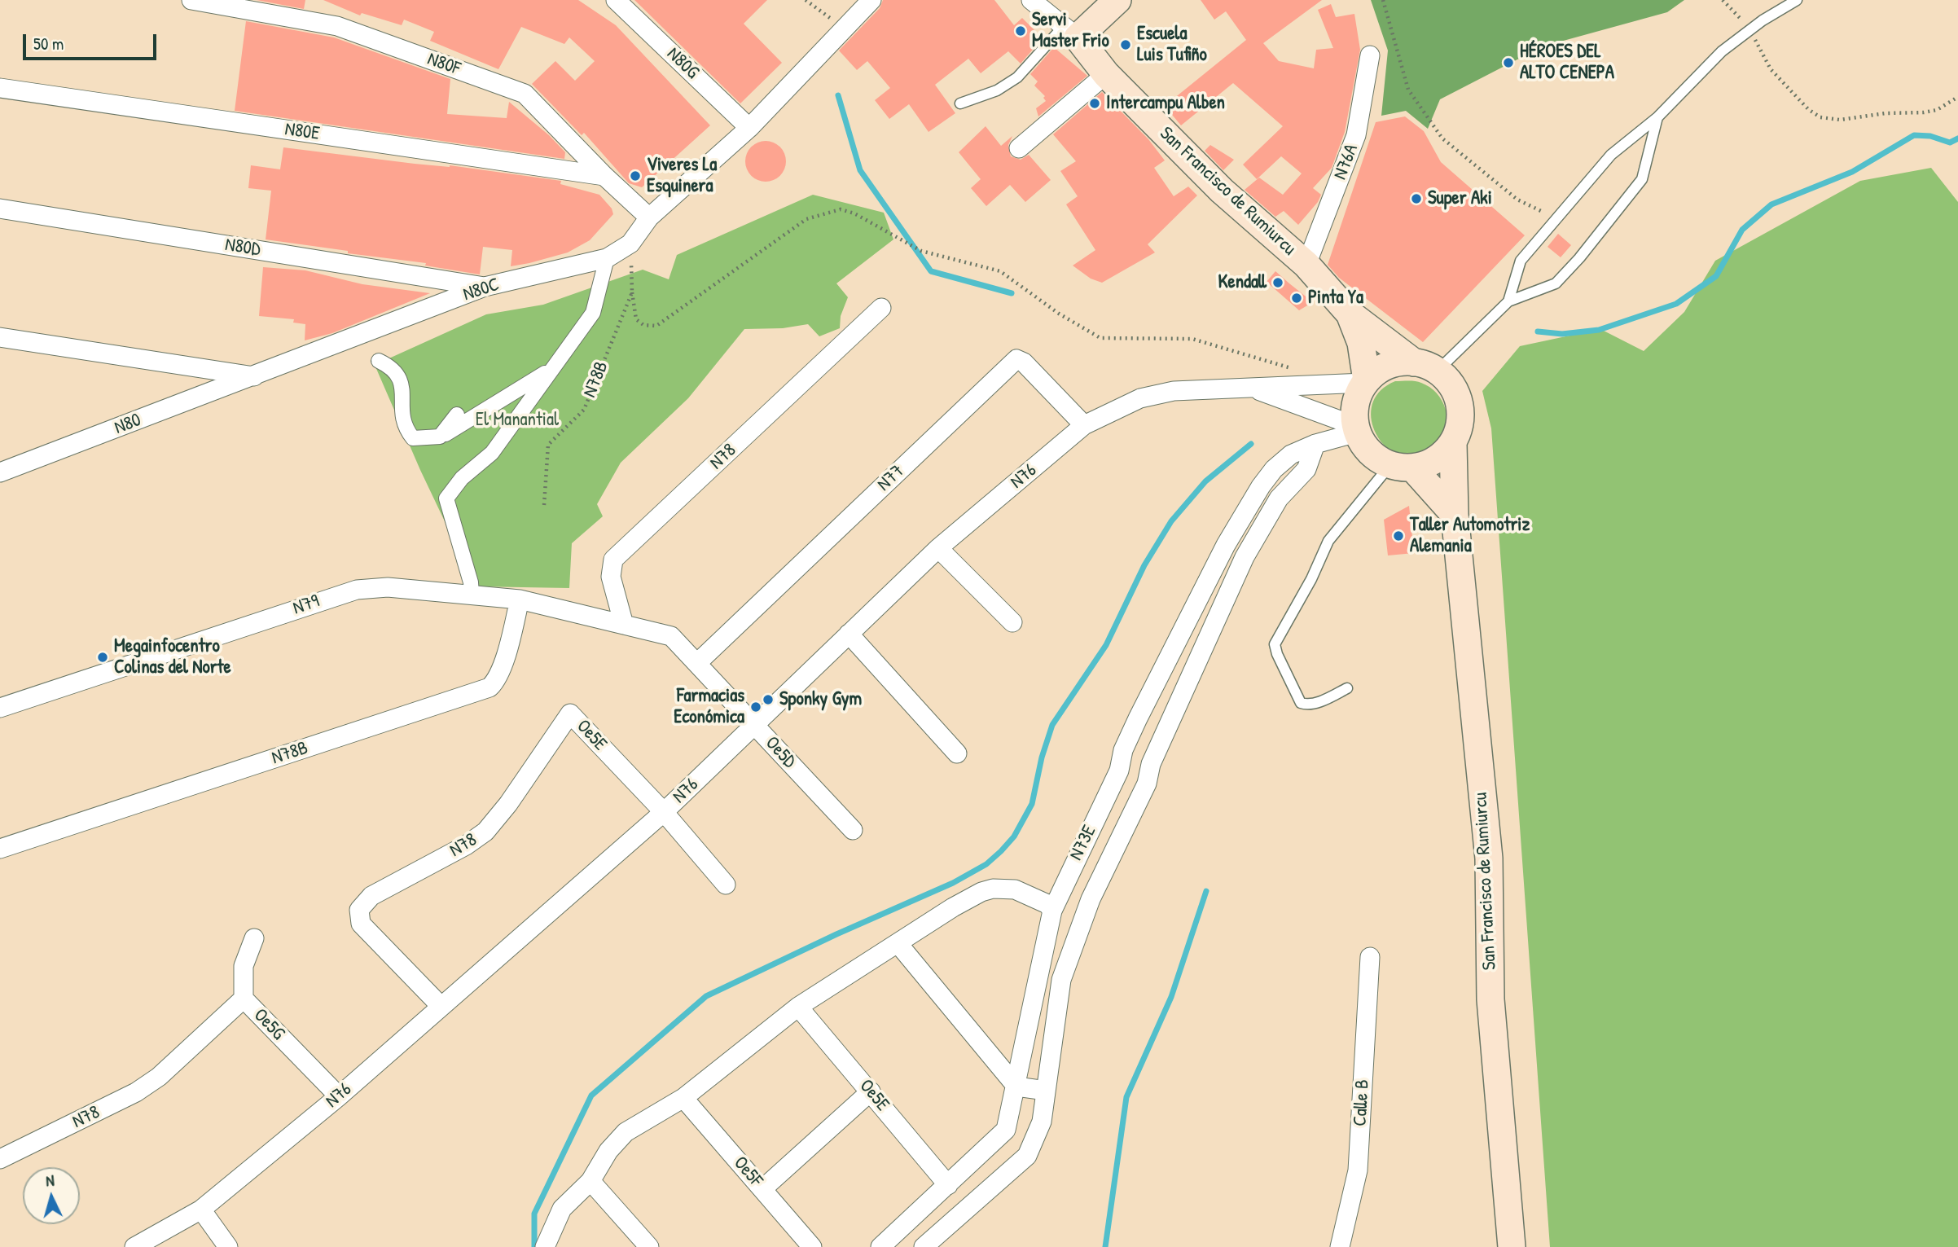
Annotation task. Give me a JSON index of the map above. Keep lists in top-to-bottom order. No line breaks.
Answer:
{"streets":{"main road":["San Francisco de Rumiurcu"],"street":["N80G","N80F","N80E","N76A","N80D","N80C","N78B","N80","N78","N76","N77","N79","Oe5E","Oe5D","N73E","Oe5G","Calle B","Oe5F"]},"crossings":[["N80G","N80C"],["N80F","N80E"],["N80F","N80C"],["N76A","San Francisco de Rumiurcu"],["San Francisco de Rumiurcu","N76"],["San Francisco de Rumiurcu","N73E"],["N80D","N80C"],["N80C","N78B"],["N80C","N80"],["N78B","N79"],["N78","N76"],["N78","N79"],["N78","Oe5E"],["N78","Oe5D"],["N78","Oe5G"],["N76","N77"],["N76","Oe5E"],["N76","Oe5D"],["N76","N73E"],["N76","Oe5G"],["N77","Oe5D"],["N79","Oe5D"],["Oe5E","N73E"]],"parks":["El Manantial"],"places":["Servi Master Frio","Escuela Luis Tufiño","HÉROES DEL ALTO CENEPA","Intercampu Alben","Viveres La Esquinera","Super Aki","Kendall","Pinta Ya","Taller Automotriz Alemania","Megainfocentro Colinas del Norte","Sponky Gym","Farmacias Económica"],"scale_bar":"50 m","north":"top"}
